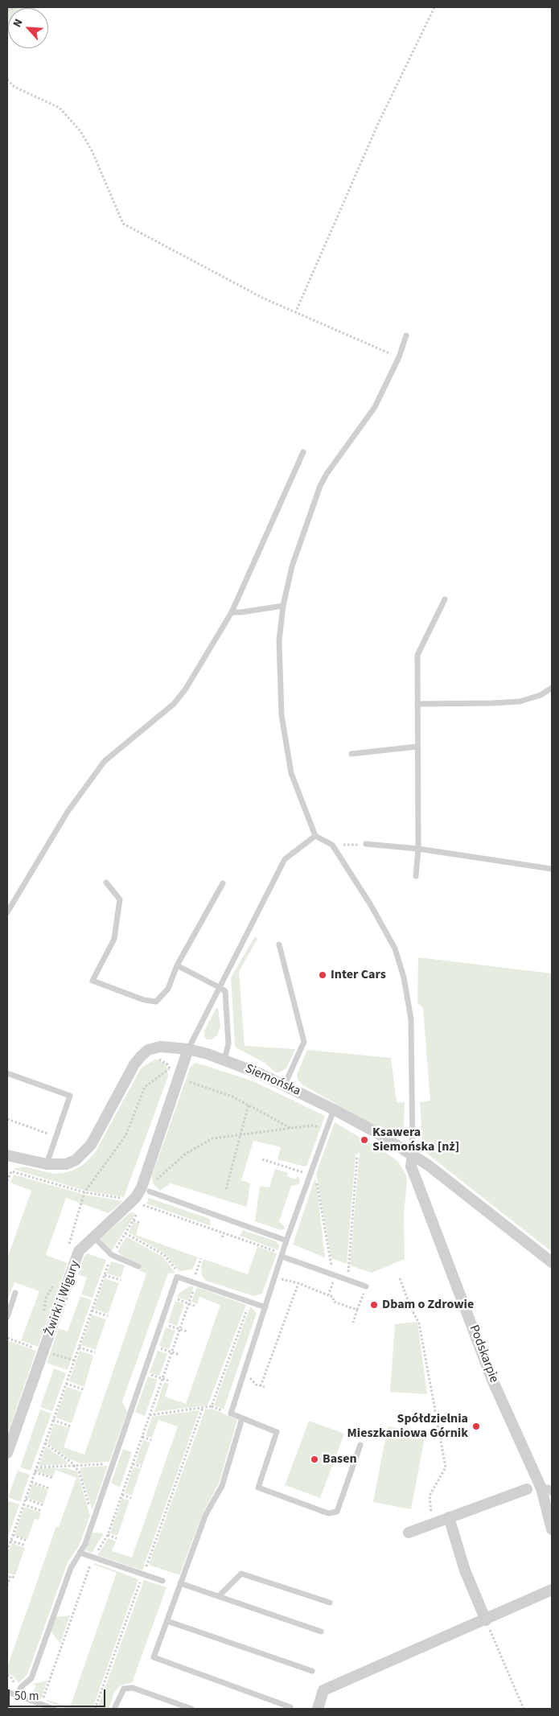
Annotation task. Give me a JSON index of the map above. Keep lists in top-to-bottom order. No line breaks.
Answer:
{"streets":{"street":["Siemońska","Żwirki i Wigury","Podskarpie"]},"crossings":[["Siemońska","Żwirki i Wigury"],["Siemońska","Podskarpie"]],"places":["Inter Cars","Ksawera Siemońska [nż]","Dbam o Zdrowie","Spółdzielnia Mieszkaniowa Górnik","Basen"],"scale_bar":"50 m","north":"top left"}
